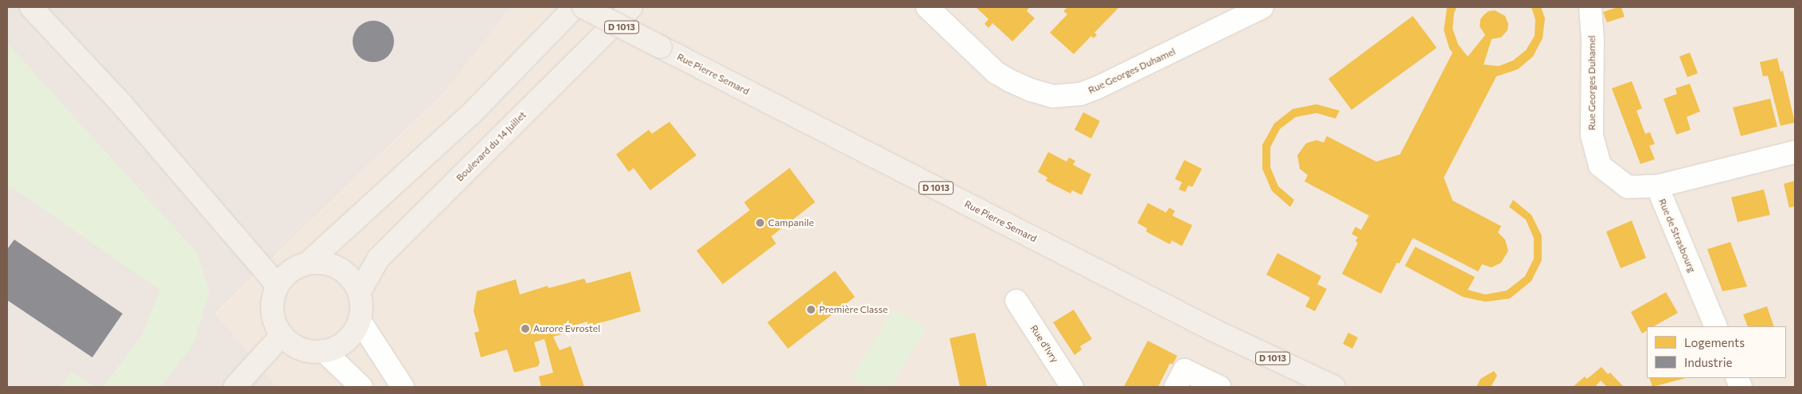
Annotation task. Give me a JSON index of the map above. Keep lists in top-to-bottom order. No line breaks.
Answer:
{"streets":{"main road":["D 1013","Rue Pierre Semard","Boulevard du 14 Juillet"],"street":["Rue Georges Duhamel","Rue de Strasbourg","Rue d'Ivry"]},"crossings":[["Rue Georges Duhamel","Rue de Strasbourg"]],"places":["Campanile","Première Classe","Aurore Evrostel"],"legend":["Logements","Industrie"]}
